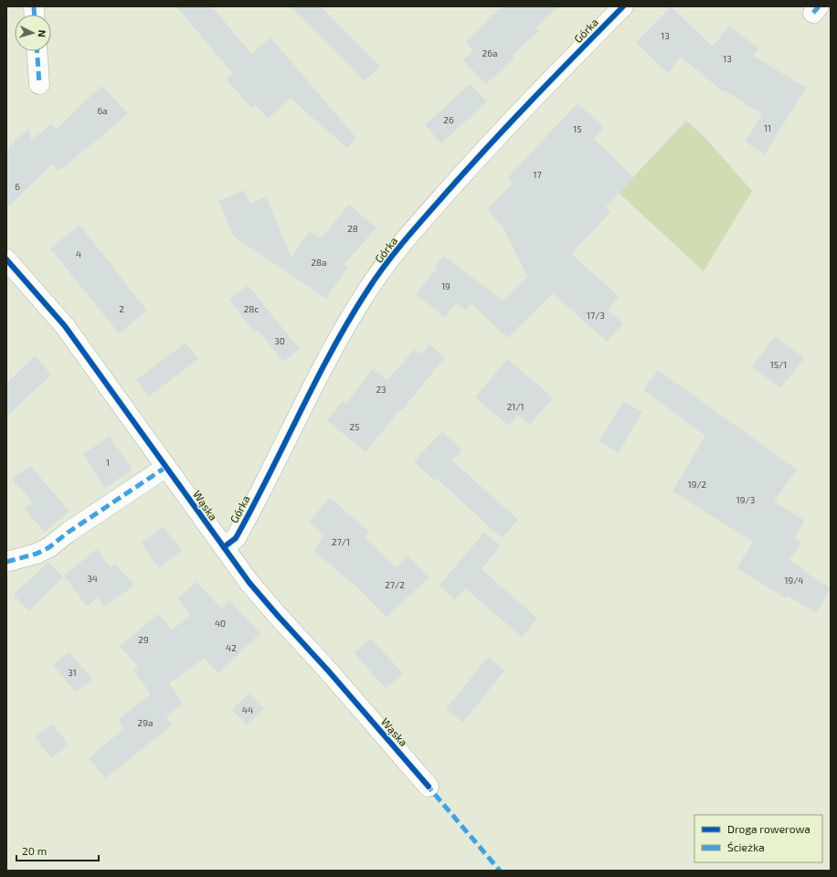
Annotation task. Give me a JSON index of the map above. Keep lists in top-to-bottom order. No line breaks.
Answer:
{"streets":{"street":["Górka","Wąska"]},"crossings":[["Górka","Wąska"]],"house_numbers":["13","26a","13","6a","26","11","15","17","6","28","4","28a","19","2","28c","17/3","30","15/1","23","21/1","25","1","19/2","19/3","27/1","34","19/4","27/2","40","29","42","31","44","29a"],"legend":["Droga rowerowa","Ścieżka"],"scale_bar":"20 m","north":"right"}
